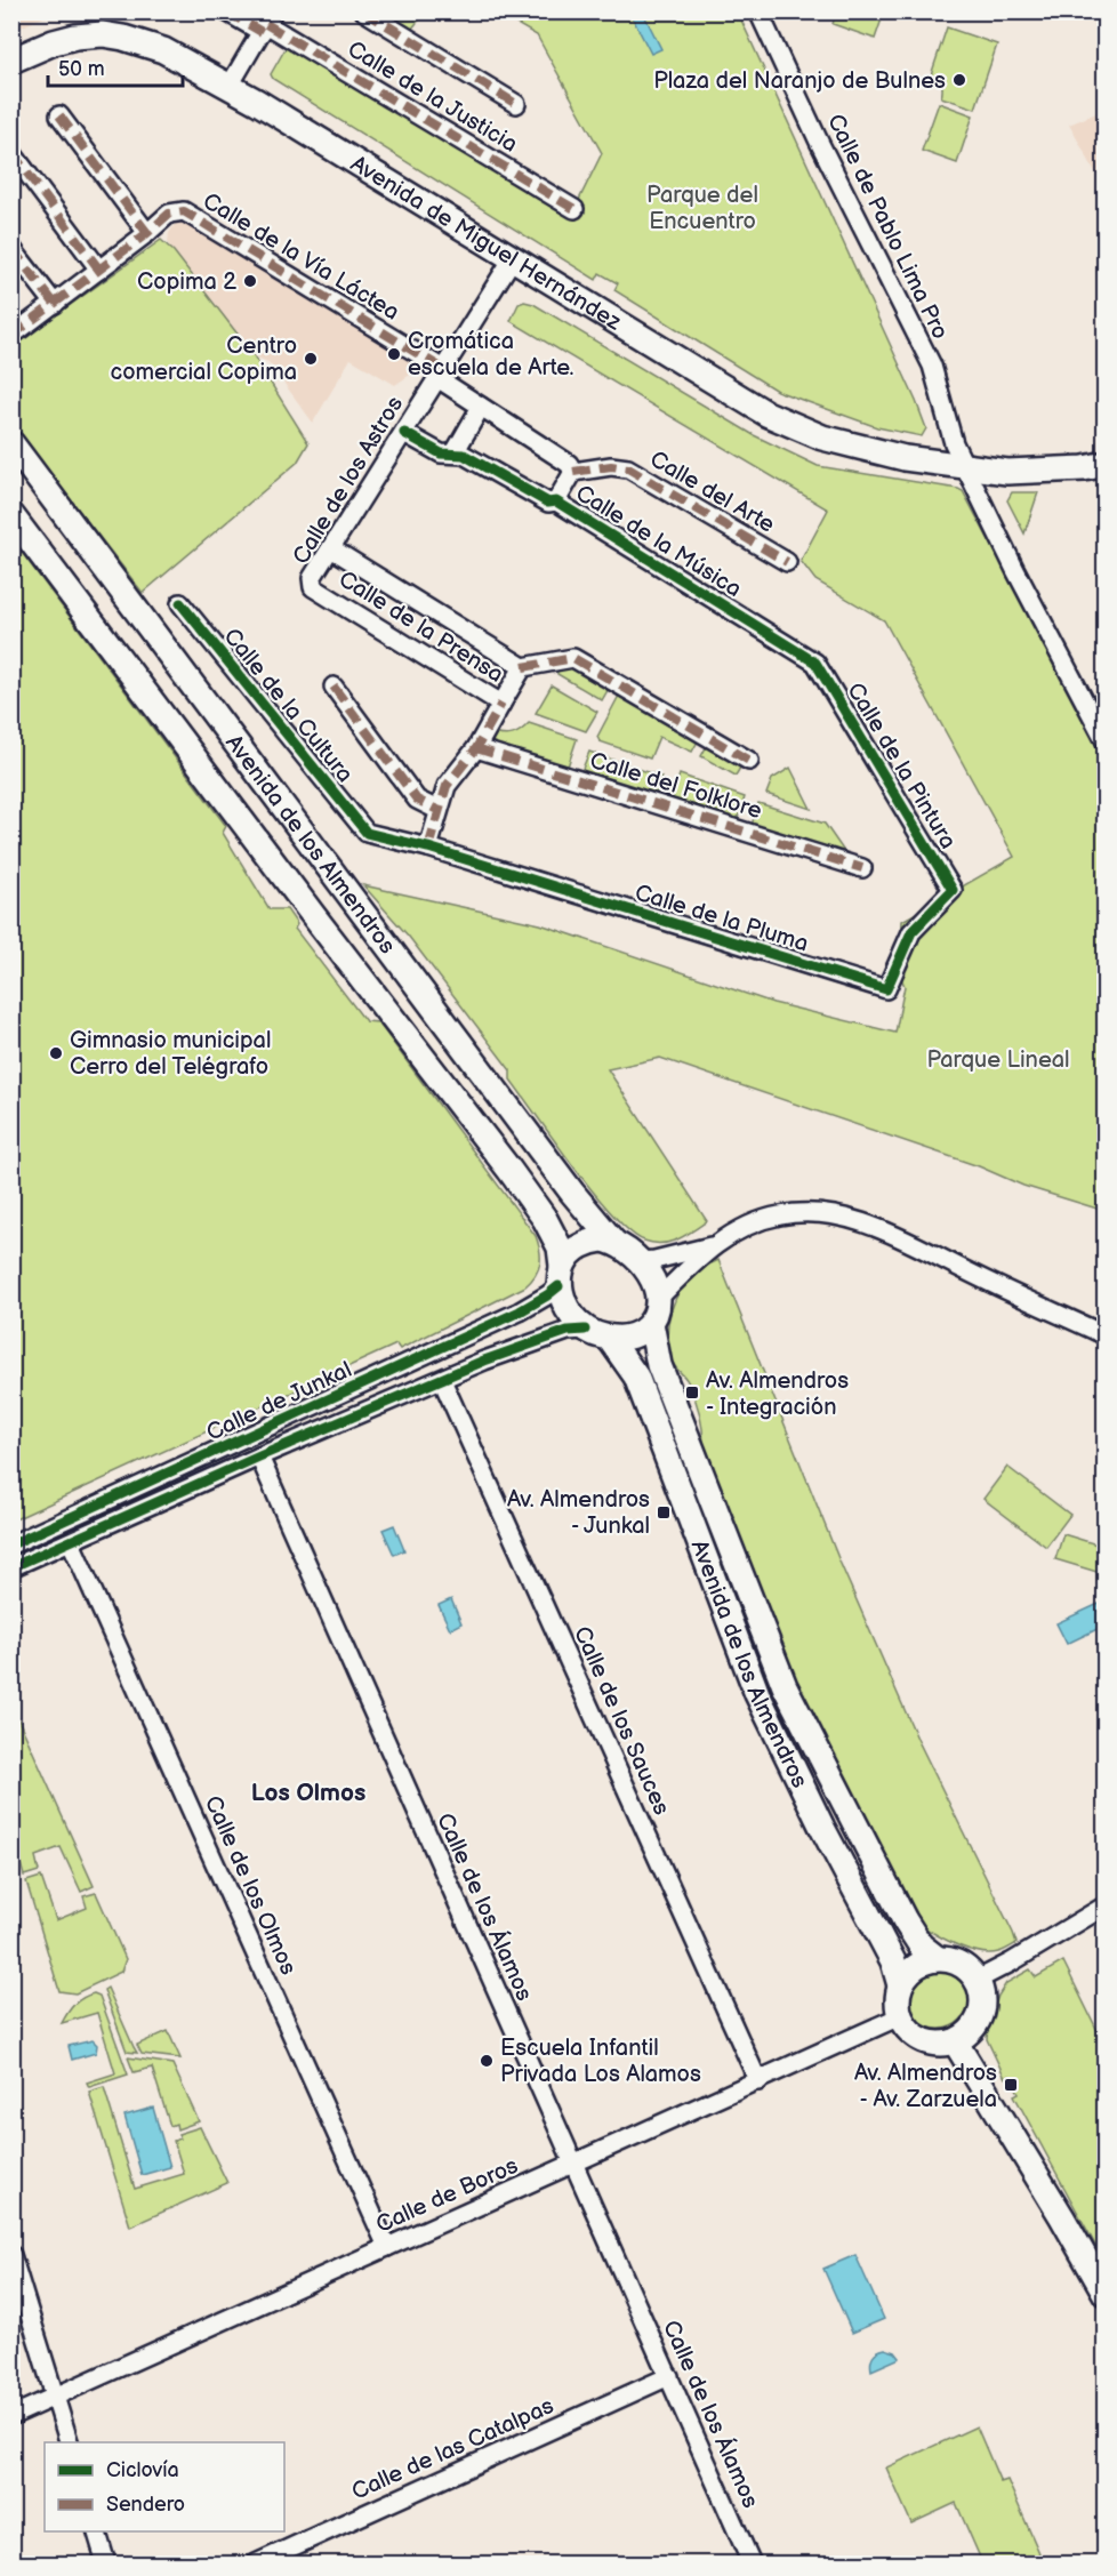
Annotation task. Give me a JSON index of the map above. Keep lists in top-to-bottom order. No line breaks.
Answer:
{"streets":{"street":["Calle de la Justicia","Calle de Pablo Lima Pro","Avenida de Miguel Hernández","Calle de la Vía Láctea","Calle de los Astros","Calle del Arte","Calle de la Música","Calle de la Prensa","Calle de la Cultura","Calle de la Pintura","Calle del Folklore","Avenida de los Almendros","Calle de la Pluma","Calle de Junkal","Calle de los Sauces","Calle de los Olmos","Calle de los Álamos","Calle de Boros","Calle de las Catalpas"]},"crossings":[["Calle de Pablo Lima Pro","Avenida de Miguel Hernández"],["Avenida de Miguel Hernández","Calle de los Astros"],["Calle de la Vía Láctea","Calle de los Astros"],["Calle de los Astros","Calle de la Música"],["Calle de los Astros","Calle de la Prensa"],["Calle de la Música","Calle de la Pintura"],["Calle de la Cultura","Calle de la Pluma"],["Calle de la Pintura","Calle de la Pluma"],["Avenida de los Almendros","Calle de Junkal"],["Avenida de los Almendros","Calle de Boros"],["Calle de Junkal","Calle de los Sauces"],["Calle de Junkal","Calle de los Olmos"],["Calle de Junkal","Calle de los Álamos"],["Calle de los Sauces","Calle de Boros"],["Calle de los Olmos","Calle de Boros"],["Calle de los Álamos","Calle de Boros"],["Calle de los Álamos","Calle de las Catalpas"]],"districts":["Los Olmos"],"parks":["Parque del Encuentro","Parque Lineal"],"places":{"other":["Plaza del Naranjo de Bulnes","Copima 2","Cromática escuela de Arte.","Centro comercial Copima","Gimnasio municipal Cerro del Telégrafo","Escuela Infantil Privada Los Alamos"],"transit":["Av. Almendros - Integración","Av. Almendros - Junkal","Av. Almendros - Av. Zarzuela"]},"legend":["Ciclovía","Sendero"],"scale_bar":"50 m"}
